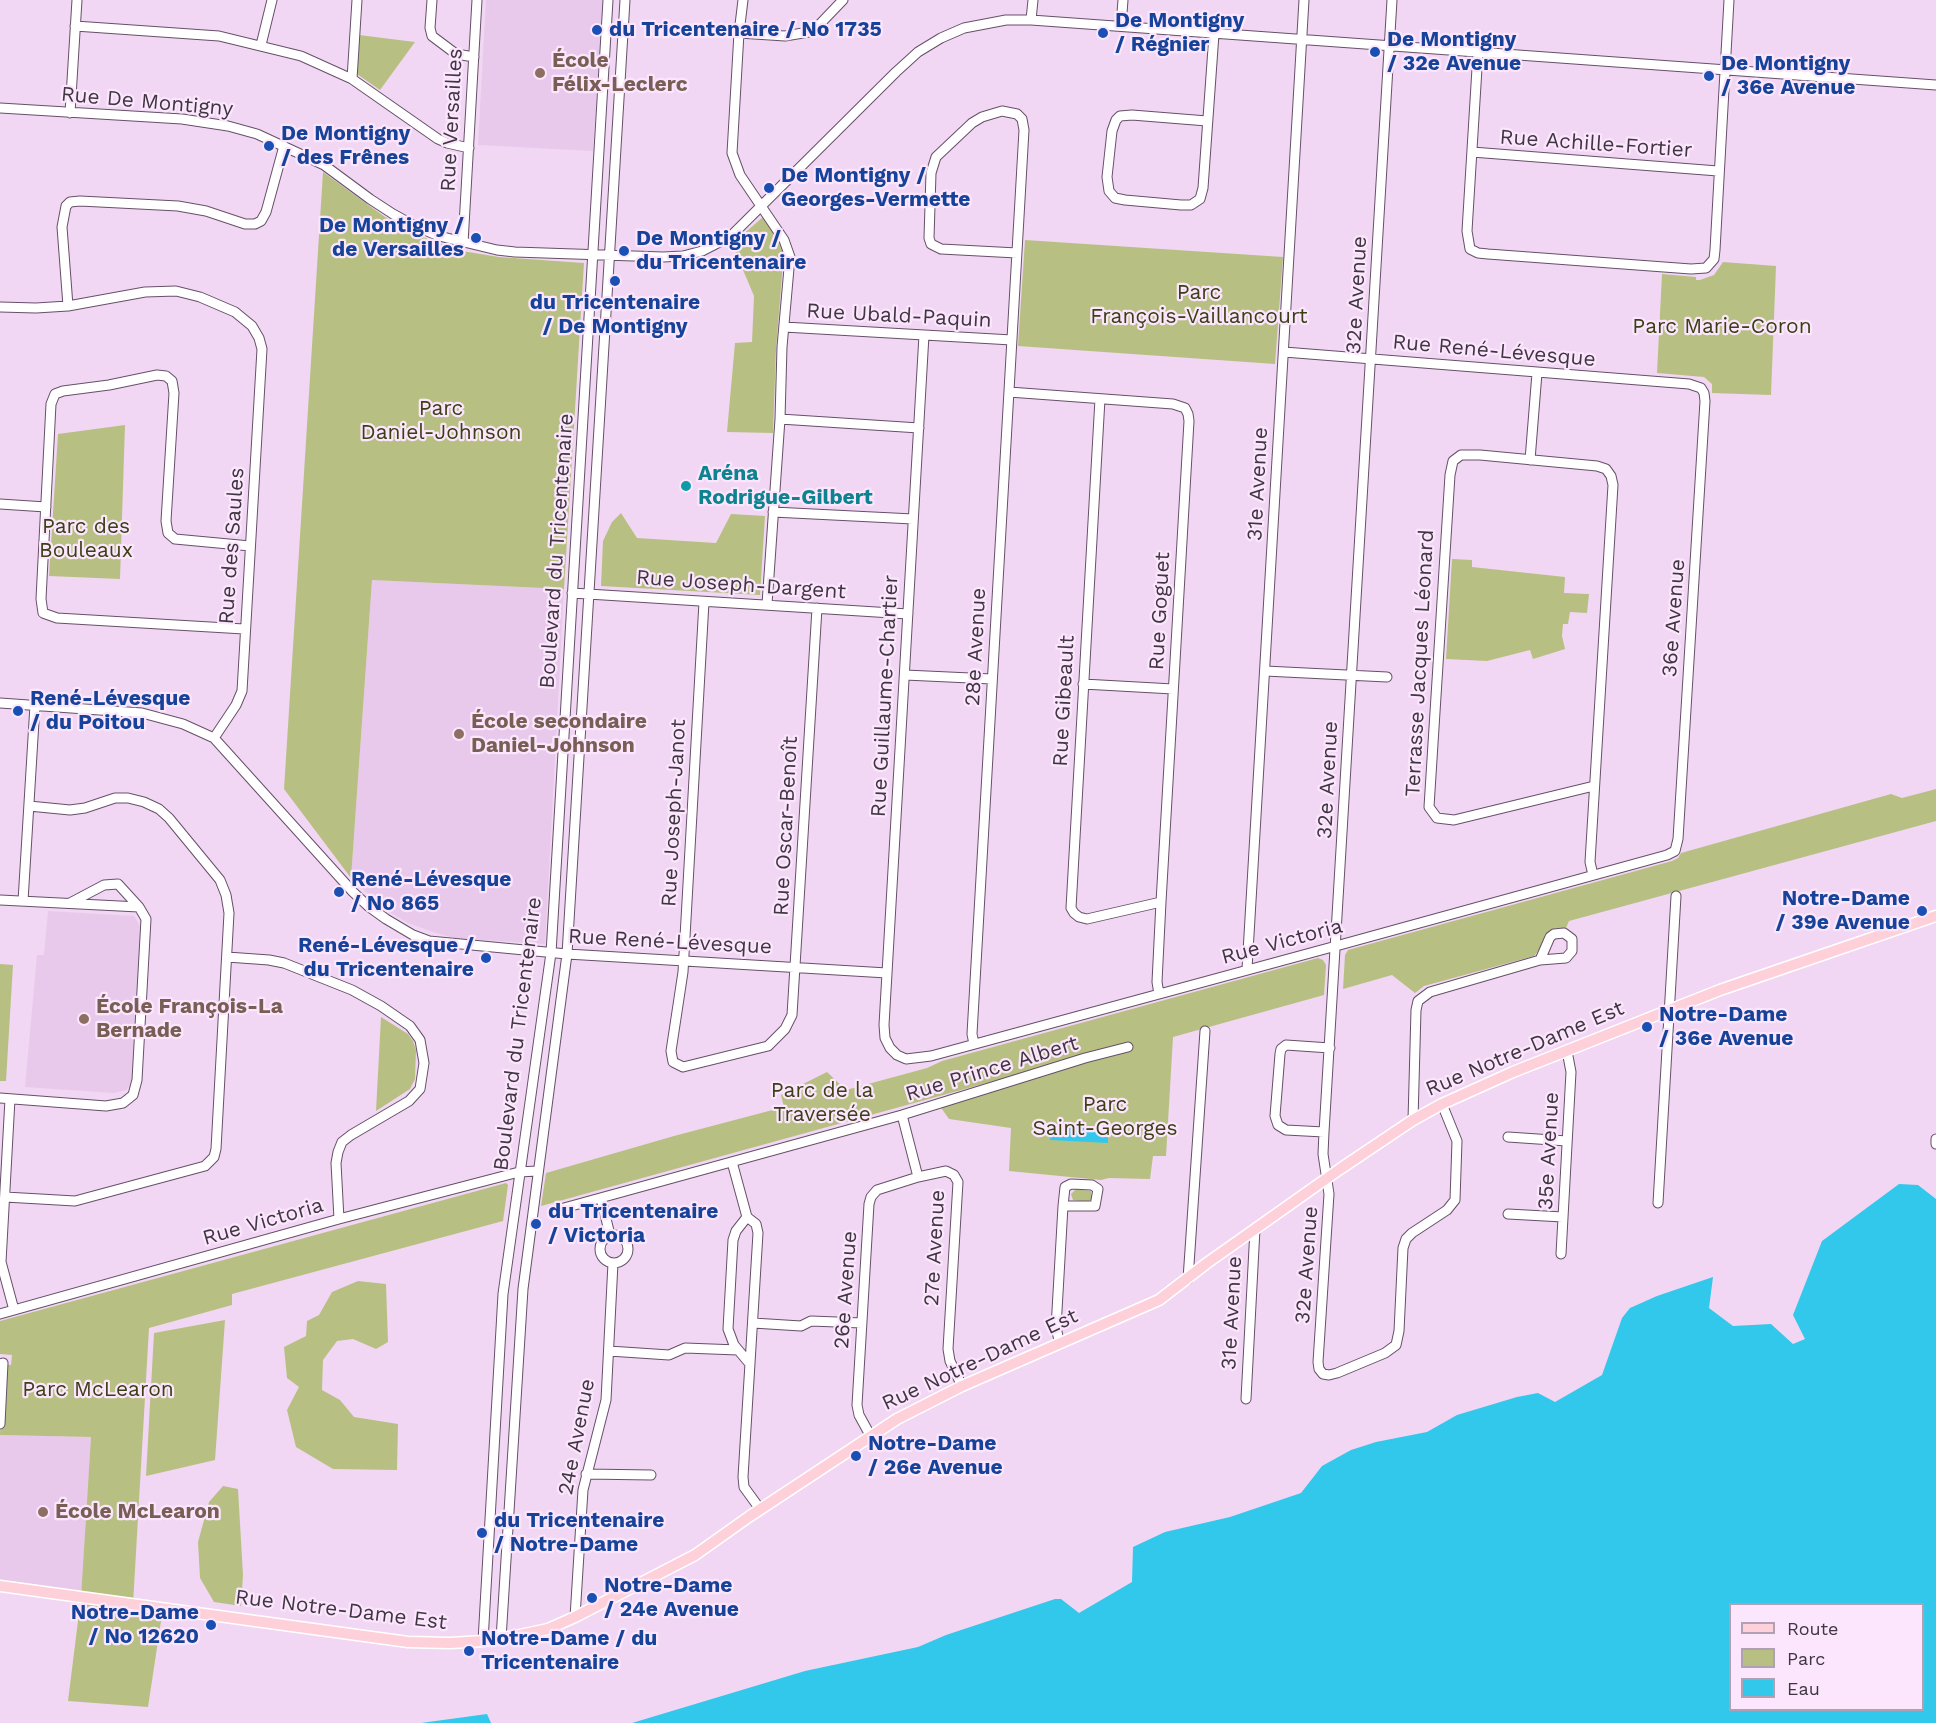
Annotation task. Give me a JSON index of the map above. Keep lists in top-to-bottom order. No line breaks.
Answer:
{"streets":{"main road":["Rue Notre-Dame Est"],"street":["Rue De Montigny","Rue Versailles","Rue Achille-Fortier","32e Avenue","Rue Ubald-Paquin","Rue René-Lévesque","31e Avenue","Rue des Saules","Boulevard du Tricentenaire","Rue Joseph-Dargent","Rue Goguet","36e Avenue","28e Avenue","Terrasse Jacques Léonard","Rue Guillaume-Chartier","Rue Gibeault","Rue Joseph-Janot","Rue Oscar-Benoît","Rue Victoria","Rue Prince Albert","35e Avenue","27e Avenue","26e Avenue","24e Avenue"]},"crossings":[["Rue De Montigny","Rue Versailles"],["Rue De Montigny","32e Avenue"],["Rue De Montigny","31e Avenue"],["Rue De Montigny","Boulevard du Tricentenaire"],["32e Avenue","Rue René-Lévesque"],["32e Avenue","Rue Victoria"],["32e Avenue","Rue Notre-Dame Est"],["Rue Ubald-Paquin","28e Avenue"],["Rue Ubald-Paquin","Rue Guillaume-Chartier"],["Rue René-Lévesque","31e Avenue"],["Rue René-Lévesque","Rue des Saules"],["Rue René-Lévesque","Boulevard du Tricentenaire"],["Rue René-Lévesque","36e Avenue"],["Rue René-Lévesque","Rue Guillaume-Chartier"],["Rue René-Lévesque","Rue Joseph-Janot"],["Rue René-Lévesque","Rue Oscar-Benoît"],["31e Avenue","Rue Victoria"],["31e Avenue","Rue Notre-Dame Est"],["Boulevard du Tricentenaire","Rue Joseph-Dargent"],["Boulevard du Tricentenaire","Rue Victoria"],["Boulevard du Tricentenaire","Rue Notre-Dame Est"],["Rue Joseph-Dargent","Rue Guillaume-Chartier"],["Rue Joseph-Dargent","Rue Joseph-Janot"],["Rue Joseph-Dargent","Rue Oscar-Benoît"],["Rue Goguet","28e Avenue"],["Rue Goguet","Rue Gibeault"],["Rue Goguet","Rue Victoria"],["36e Avenue","Rue Victoria"],["28e Avenue","Rue Victoria"],["Terrasse Jacques Léonard","Rue Victoria"],["Rue Guillaume-Chartier","Rue Victoria"],["Rue Joseph-Janot","Rue Oscar-Benoît"],["Rue Notre-Dame Est","35e Avenue"],["Rue Notre-Dame Est","27e Avenue"],["Rue Notre-Dame Est","26e Avenue"],["Rue Notre-Dame Est","24e Avenue"],["Rue Prince Albert","27e Avenue"],["Rue Prince Albert","24e Avenue"],["27e Avenue","26e Avenue"]],"parks":["Parc François-Vaillancourt","Parc Marie-Coron","Parc Daniel-Johnson","Parc des Bouleaux","Parc de la Traversée","Parc Saint-Georges","Parc McLearon"],"places":["du Tricentenaire / No 1735","De Montigny / Régnier","De Montigny / 32e Avenue","École Félix-Leclerc","De Montigny / 36e Avenue","De Montigny / des Frênes","De Montigny / Georges-Vermette","De Montigny / de Versailles","De Montigny / du Tricentenaire","du Tricentenaire / De Montigny","Aréna Rodrigue-Gilbert","René-Lévesque / du Poitou","École secondaire Daniel-Johnson","René-Lévesque / No 865","Notre-Dame / 39e Avenue","René-Lévesque / du Tricentenaire","École François-La Bernade","Notre-Dame / 36e Avenue","du Tricentenaire / Victoria","Notre-Dame / 26e Avenue","École McLearon","du Tricentenaire / Notre-Dame","Notre-Dame / 24e Avenue","Notre-Dame / No 12620","Notre-Dame / du Tricentenaire"],"legend":["Route","Parc","Eau"]}
